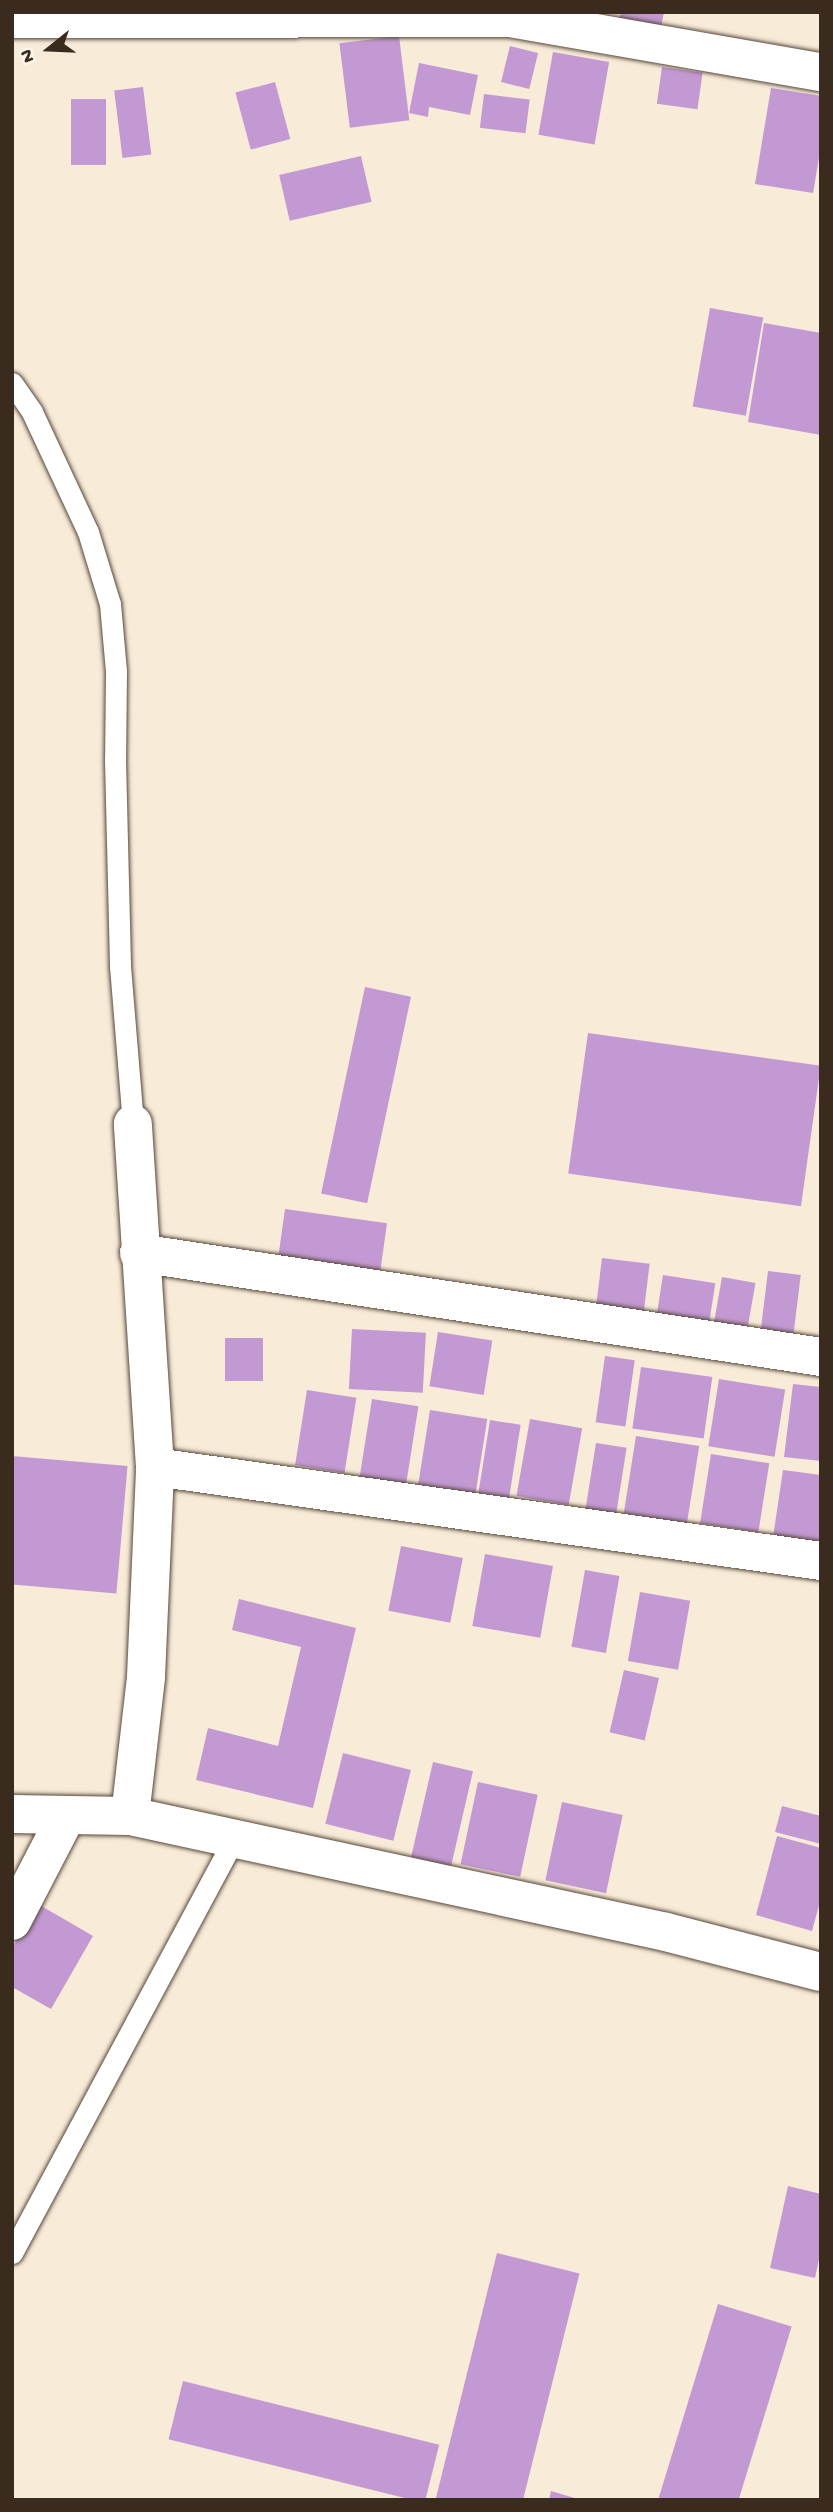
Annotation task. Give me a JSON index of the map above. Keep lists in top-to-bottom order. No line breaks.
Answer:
{"north":"left"}
